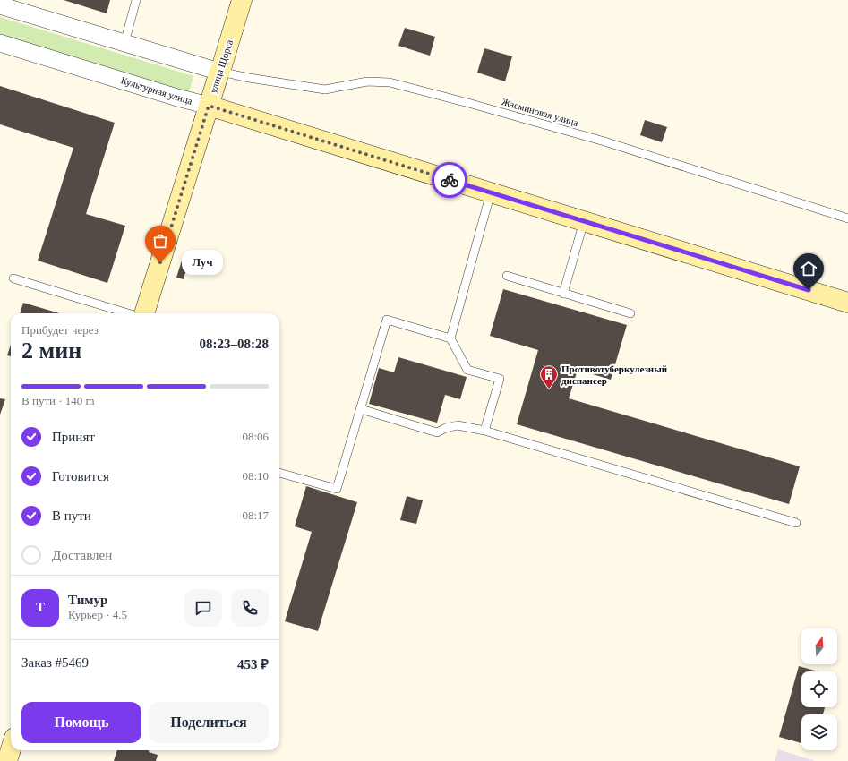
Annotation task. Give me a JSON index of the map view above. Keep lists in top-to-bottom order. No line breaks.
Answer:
{"streets":{"street":["улица Щорса","Культурная улица"],"lane":["Жасминовая улица"]},"crossings":[["улица Щорса","Культурная улица"],["улица Щорса","Жасминовая улица"]],"places":{"other":["Луч"],"building":["Противотуберкулезный диспансер"]},"north":"top","page":{"bubble":"Луч","heading":["2 мин","Прибудет через","08:23–08:28"],"panel":["Тимур","Курьер · 4.5","Заказ #5469","453 ₽"],"bar":"В пути · 140 m","list":[["Принят","08:06"],["Готовится","08:10"],["В пути","08:17"],"Доставлен"],"round":"Т","buttons":["Помощь","Поделиться"]}}
